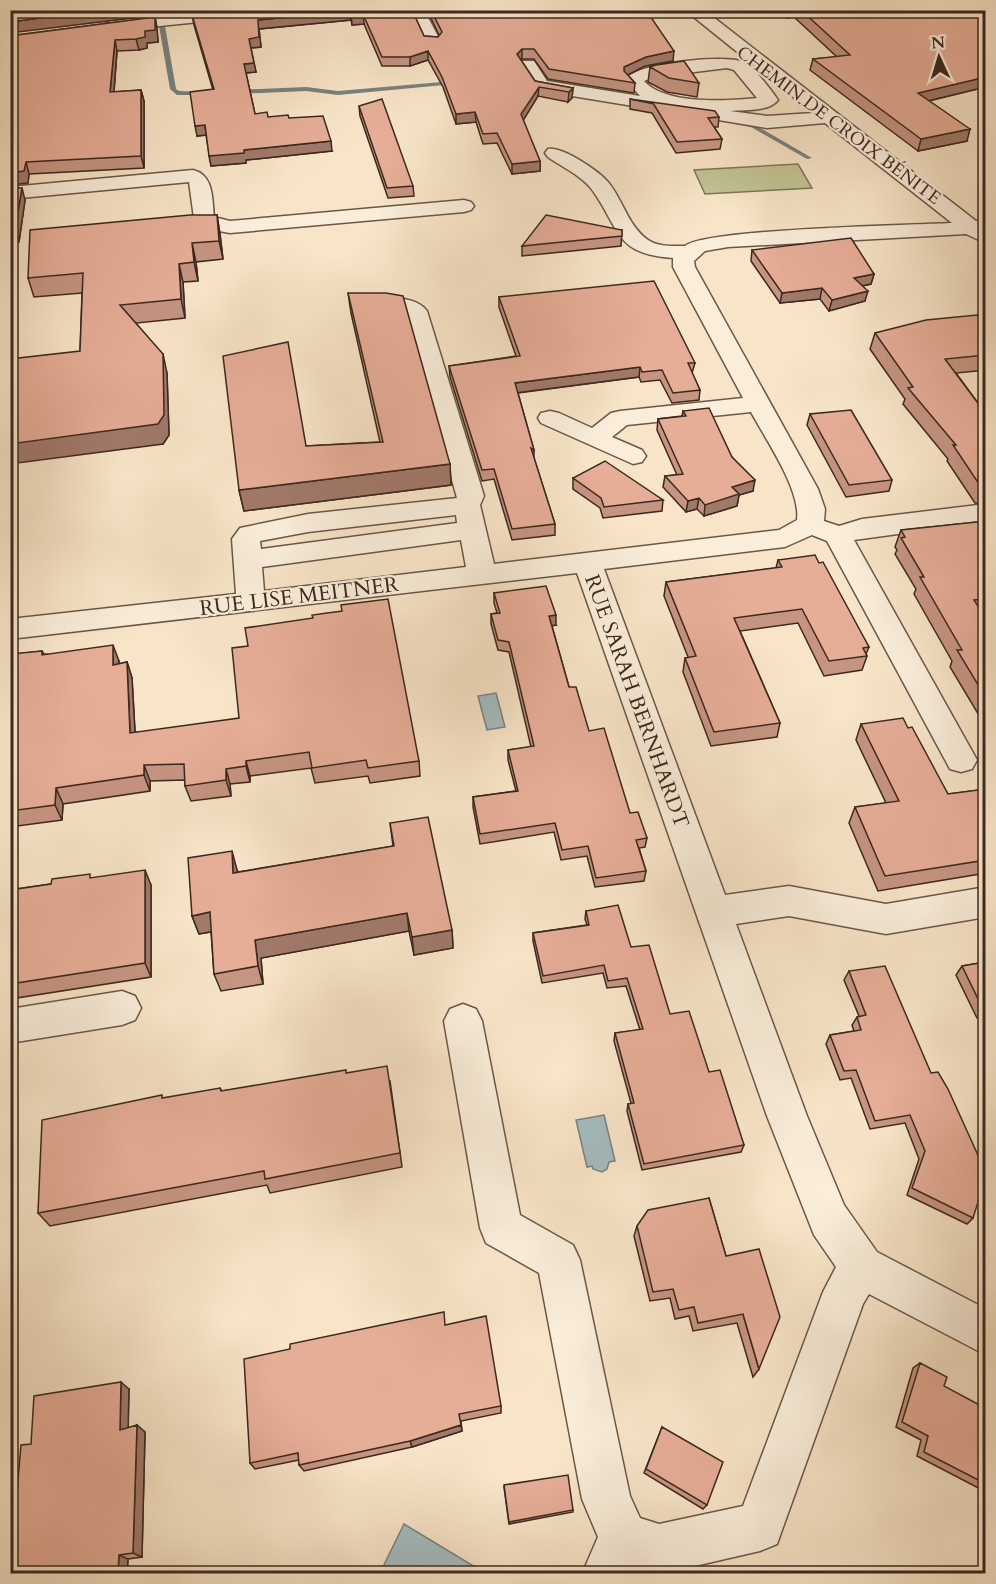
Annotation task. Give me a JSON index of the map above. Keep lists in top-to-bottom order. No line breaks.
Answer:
{"streets":{"street":["CHEMIN DE CROIX BÉNITE","RUE LISE MEITNER","RUE SARAH BERNHARDT"]},"crossings":[["RUE LISE MEITNER","RUE SARAH BERNHARDT"]],"north":"top"}
